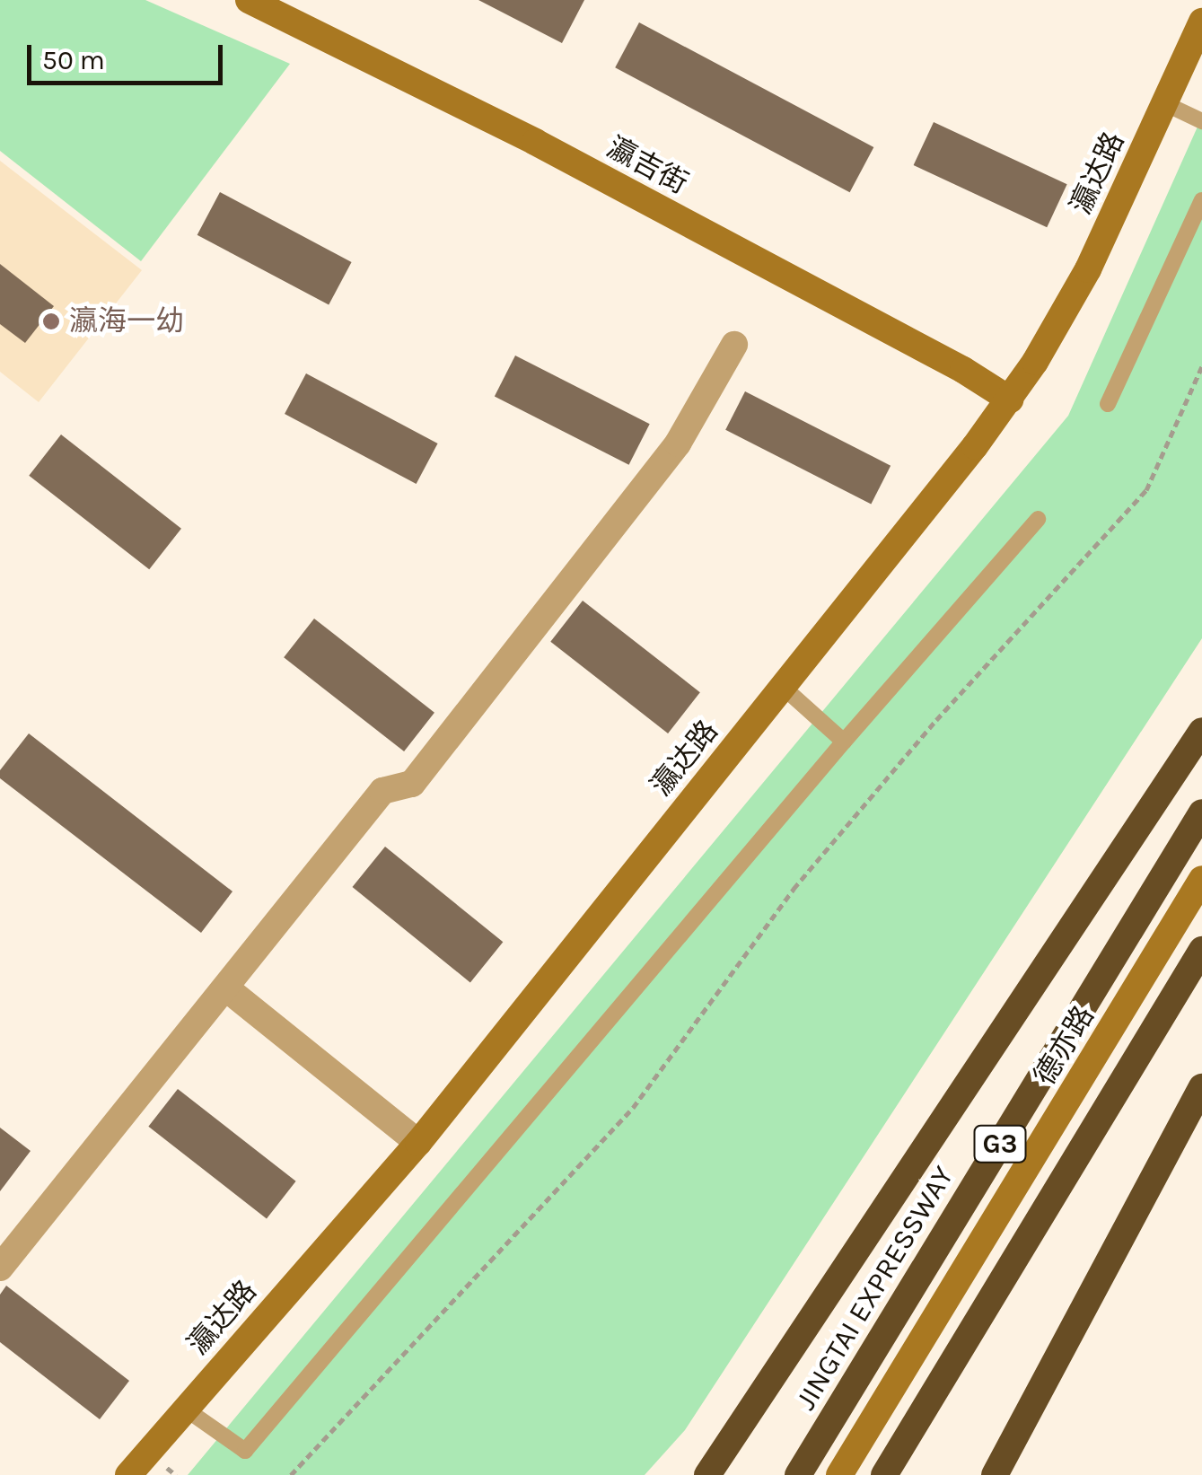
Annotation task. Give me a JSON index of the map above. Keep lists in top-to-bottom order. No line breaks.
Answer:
{"streets":{"highway":["G3","JINGTAI EXPRESSWAY"],"street":["瀛吉街","瀛达路","德亦路"]},"crossings":[["瀛吉街","瀛达路"]],"places":["瀛海一幼"],"scale_bar":"50 m"}
